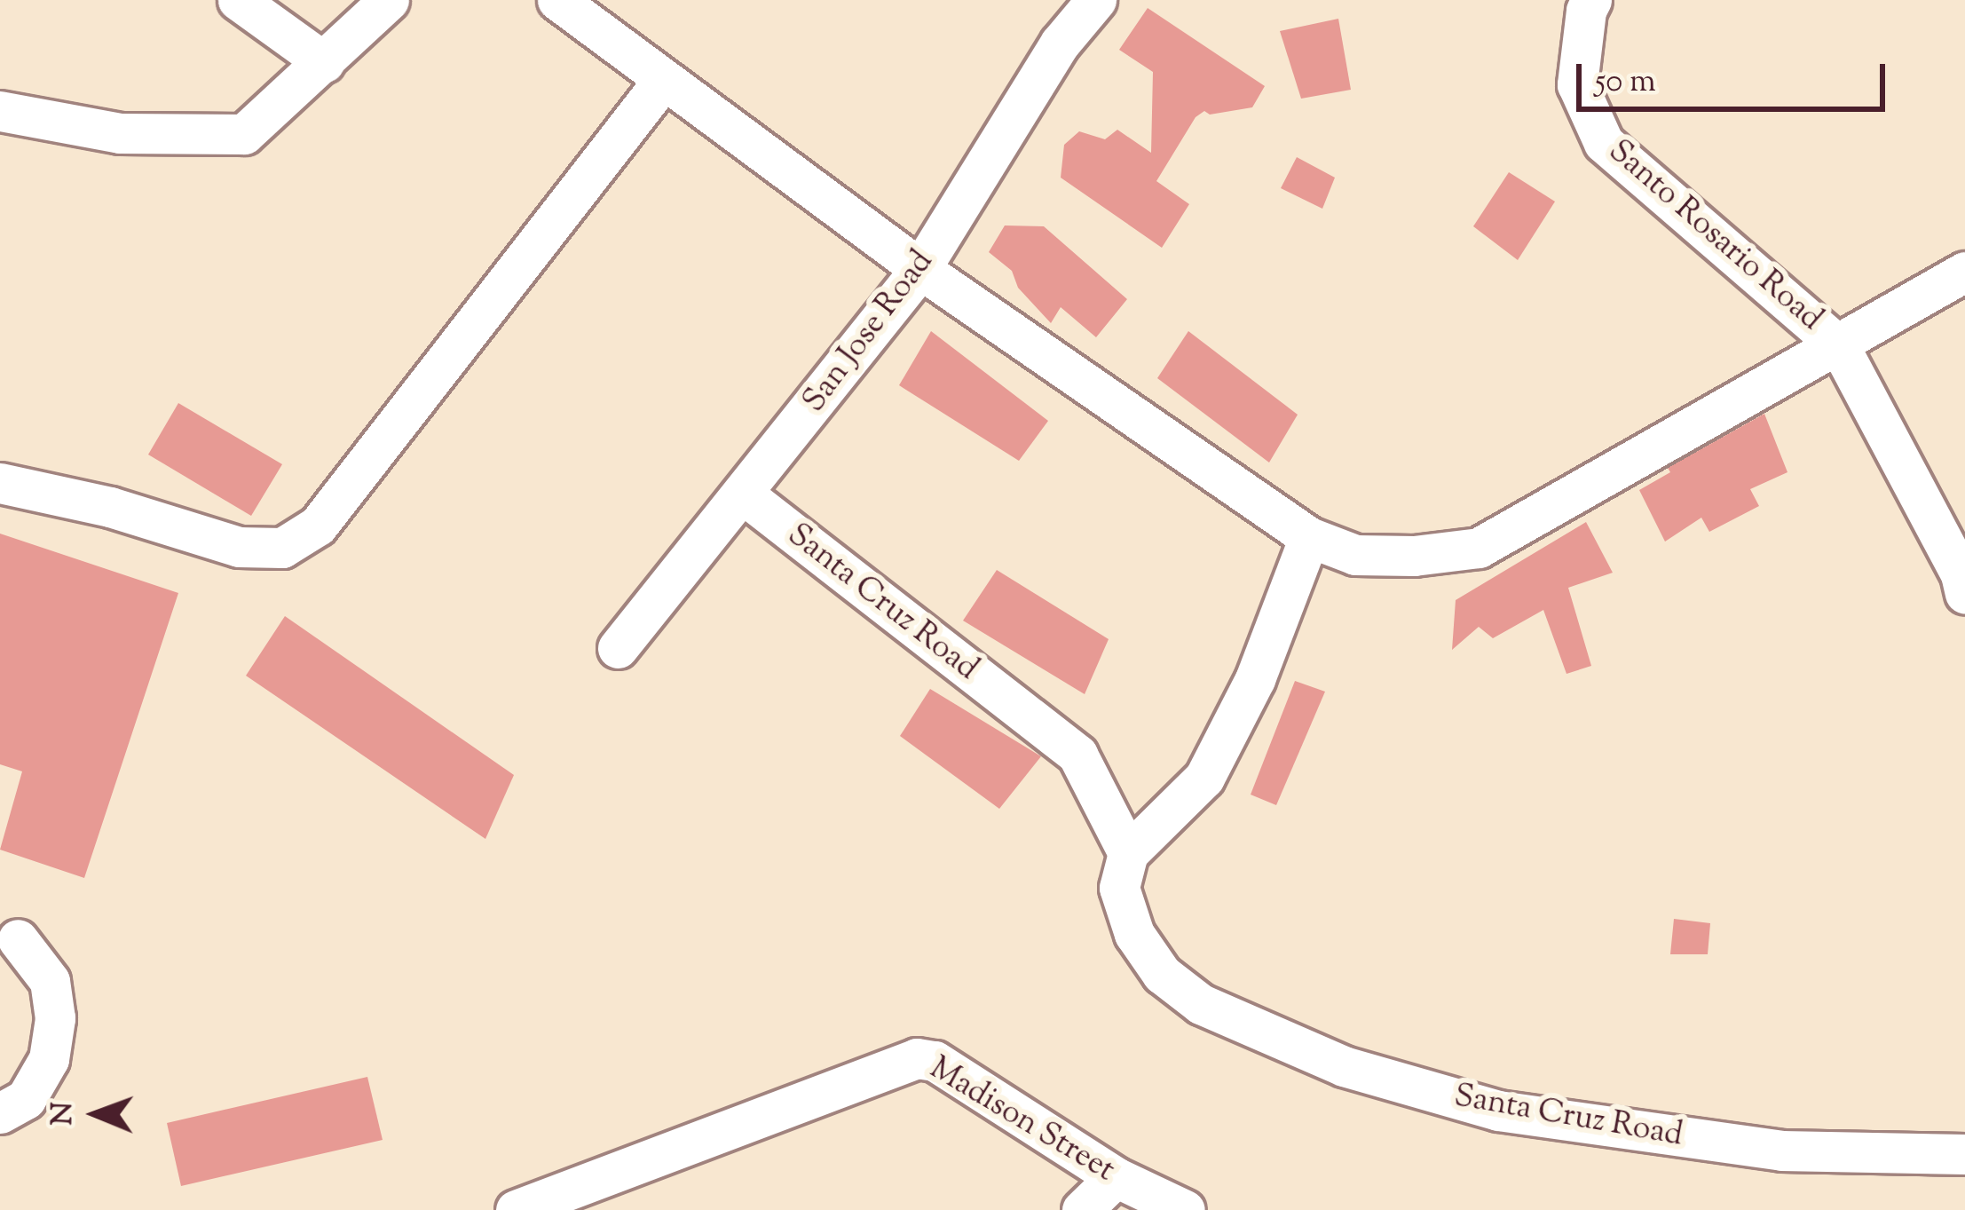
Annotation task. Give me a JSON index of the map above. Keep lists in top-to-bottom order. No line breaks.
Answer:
{"streets":{"street":["Santo Rosario Road","San Jose Road","Santa Cruz Road","Madison Street"]},"crossings":[["San Jose Road","Santa Cruz Road"]],"scale_bar":"50 m","north":"left"}
